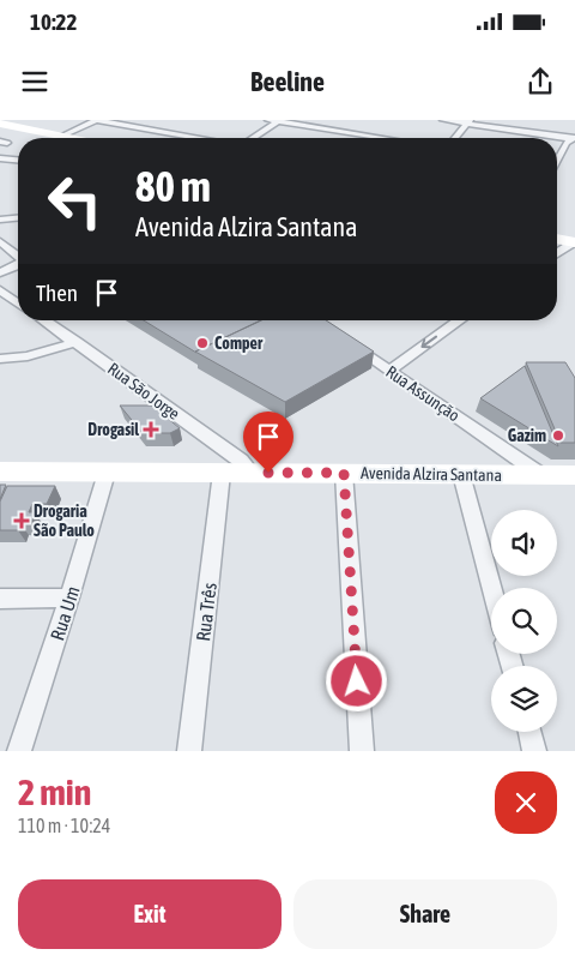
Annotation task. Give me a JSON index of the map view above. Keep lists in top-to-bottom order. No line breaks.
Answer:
{"streets":{"main road":["Avenida Alzira Santana"],"street":["Rua São Jorge","Rua Assunção","Rua Três","Rua Um"]},"crossings":[["Rua São Jorge","Avenida Alzira Santana"],["Rua Assunção","Avenida Alzira Santana"],["Avenida Alzira Santana","Rua Três"],["Avenida Alzira Santana","Rua Um"]],"places":{"other":["Comper","Gazim"],"health":["Drogasil","Drogaria São Paulo"]},"page":{"status":"10:22","header":"Beeline","turn":["80 m","Avenida Alzira Santana"],"then":"Then","heading":["2 min","110 m · 10:24"],"buttons":["Exit","Share"]}}
